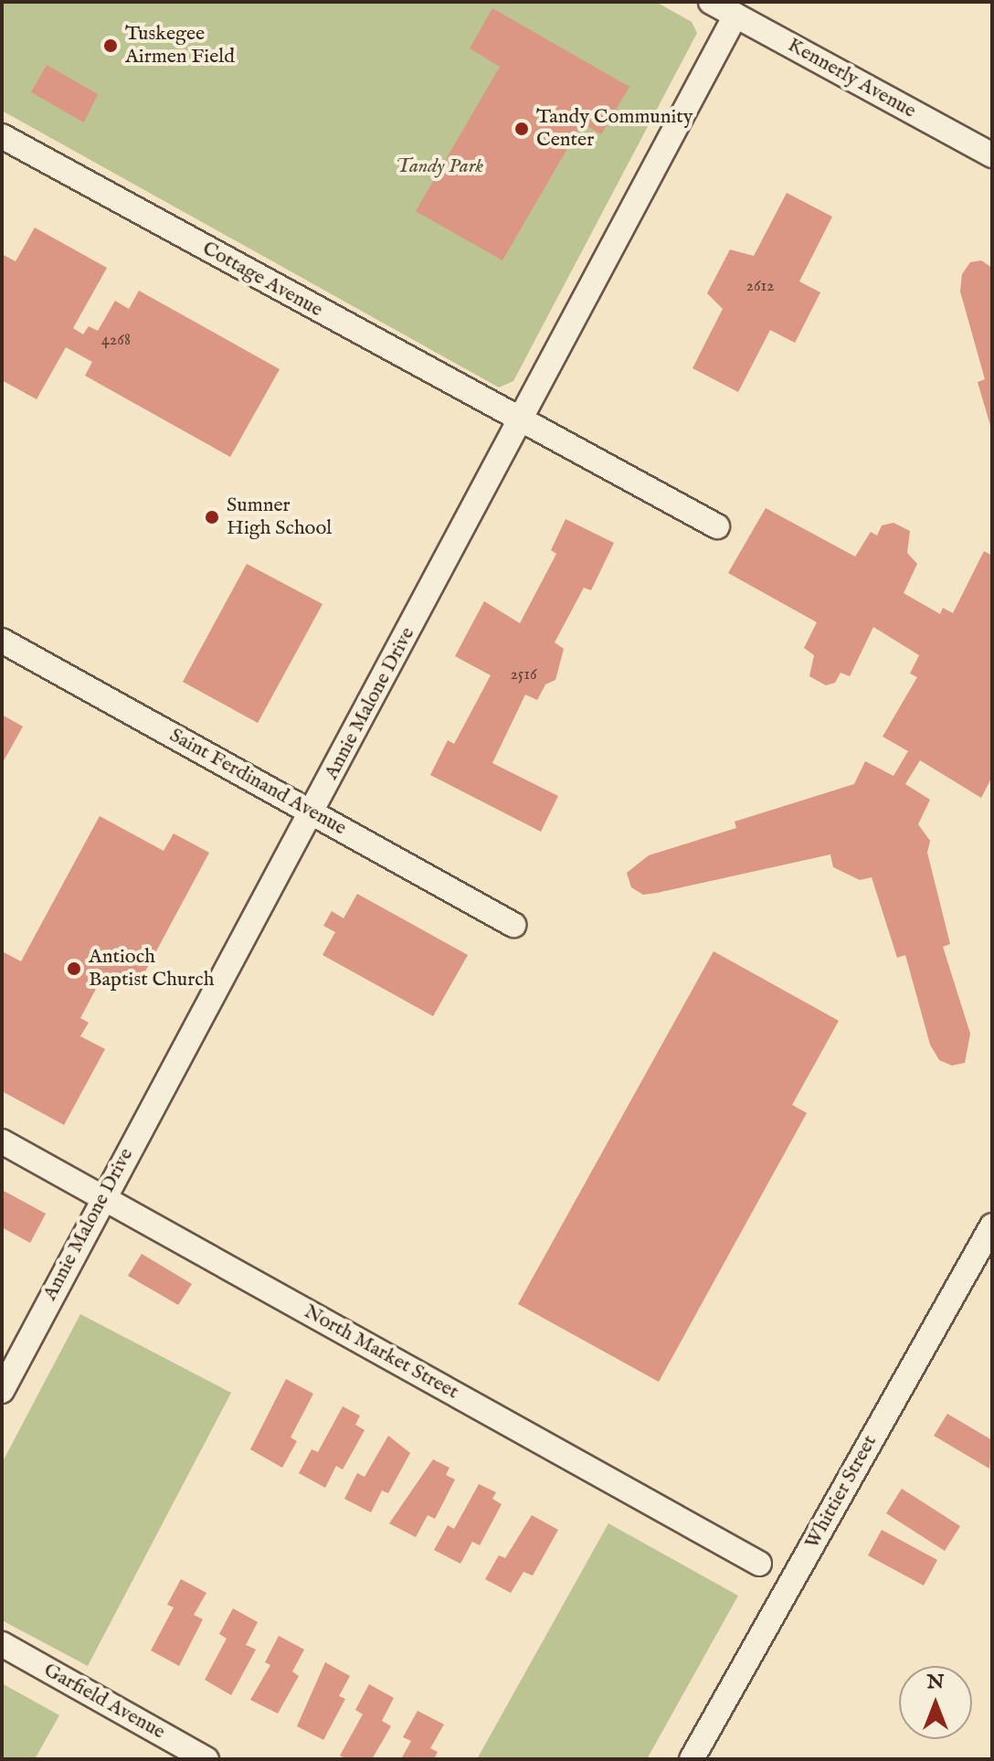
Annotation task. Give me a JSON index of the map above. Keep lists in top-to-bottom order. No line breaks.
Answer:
{"streets":{"street":["Kennerly Avenue","Cottage Avenue","Annie Malone Drive","Saint Ferdinand Avenue","North Market Street","Whittier Street","Garfield Avenue"]},"crossings":[["Kennerly Avenue","Annie Malone Drive"],["Cottage Avenue","Annie Malone Drive"],["Annie Malone Drive","Saint Ferdinand Avenue"],["Annie Malone Drive","North Market Street"]],"parks":["Tandy Park"],"places":["Tuskegee Airmen Field","Tandy Community Center","Sumner High School","Antioch Baptist Church"],"house_numbers":["2612","4268","2516"],"north":"top"}
